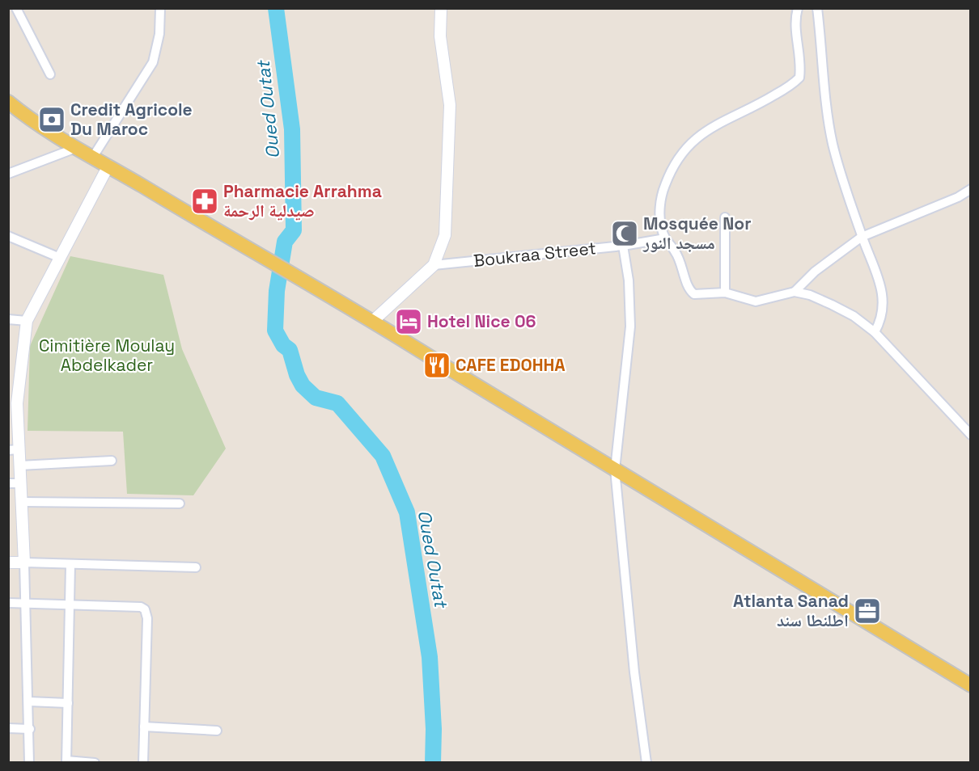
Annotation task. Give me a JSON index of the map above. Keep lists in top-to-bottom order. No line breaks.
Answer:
{"streets":{"street":["Boukraa Street"]},"water":["Oued Outat"],"parks":["Cimitière Moulay Abdelkader"],"places":{"bank":["Credit Agricole Du Maroc"],"pharmacy":["Pharmacie Arrahma صيدلية الرحمة"],"mosque":["Mosquée Nor مسجد النور"],"hotel":["Hotel Nice 06"],"restaurant":["CAFE EDOHHA"],"office":["Atlanta Sanad اطلنطا سند"]}}
